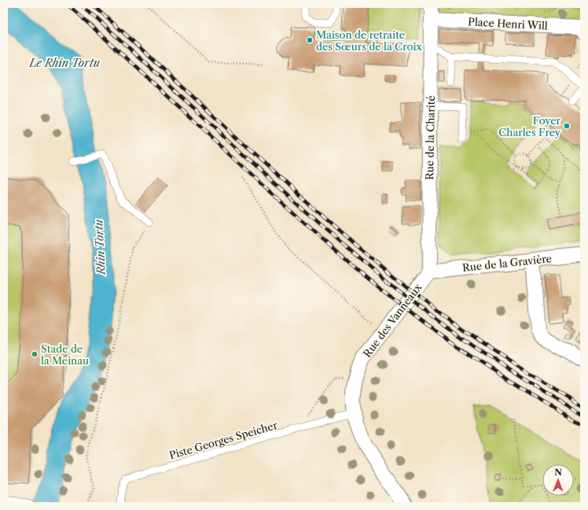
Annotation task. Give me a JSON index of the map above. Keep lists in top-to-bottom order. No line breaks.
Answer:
{"streets":{"street":["Place Henri Will","Rue de la Charité","Rue de la Gravière","Rue des Vanneaux"],"lane":["Piste Georges Speicher"]},"crossings":[["Place Henri Will","Rue de la Charité"],["Rue de la Charité","Rue de la Gravière"],["Rue de la Charité","Rue des Vanneaux"],["Rue de la Gravière","Rue des Vanneaux"],["Rue des Vanneaux","Piste Georges Speicher"]],"water":["Le Rhin Tortu","Rhin Tortu"],"places":["Maison de retraite des Sœurs de la Croix","Foyer Charles Frey","Stade de la Meinau"],"north":"top"}
